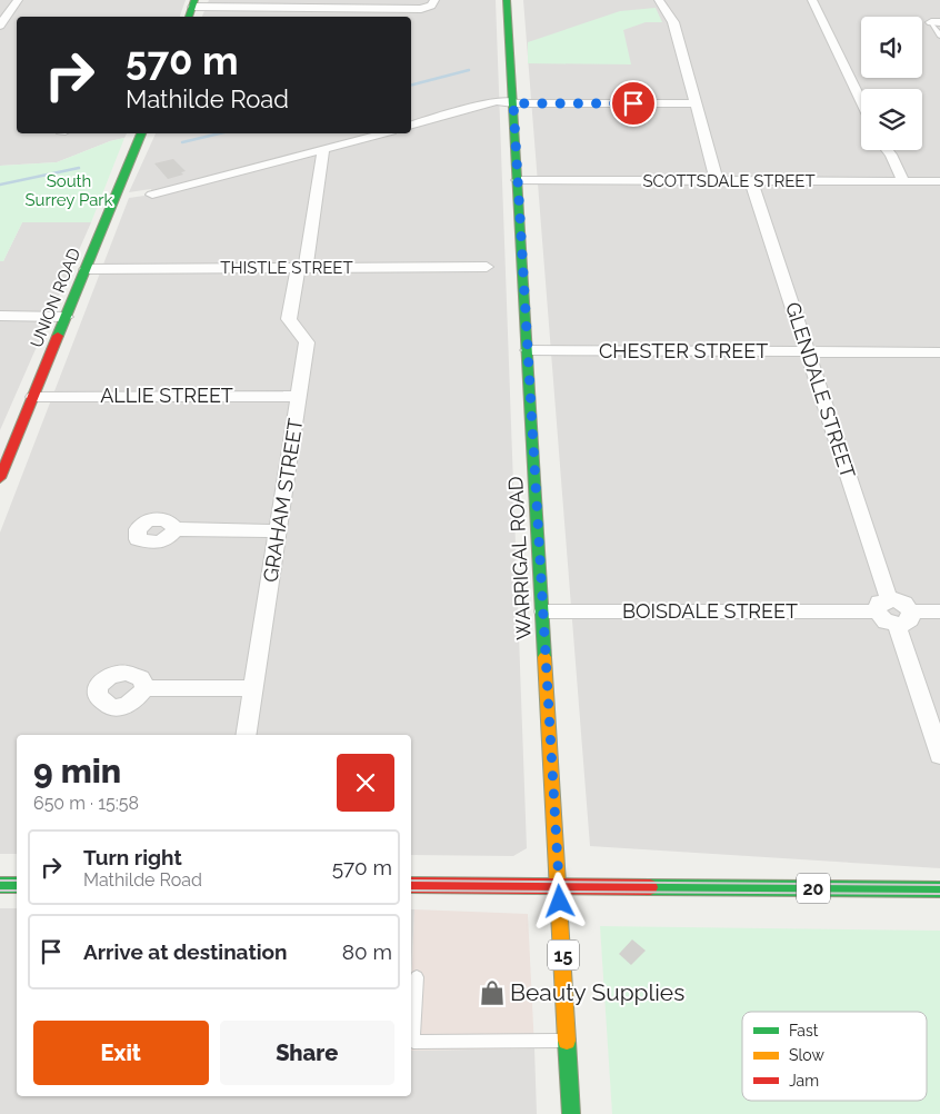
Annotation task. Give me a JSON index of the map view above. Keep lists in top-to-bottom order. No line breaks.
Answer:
{"streets":{"main road":["UNION ROAD","WARRIGAL ROAD","20","15"],"street":["SCOTTSDALE STREET","THISTLE STREET","CHESTER STREET","GLENDALE STREET","ALLIE STREET","GRAHAM STREET","BOISDALE STREET"]},"crossings":[["SCOTTSDALE STREET","GLENDALE STREET"],["SCOTTSDALE STREET","WARRIGAL ROAD"],["THISTLE STREET","UNION ROAD"],["THISTLE STREET","GRAHAM STREET"],["UNION ROAD","ALLIE STREET"],["CHESTER STREET","GLENDALE STREET"],["CHESTER STREET","WARRIGAL ROAD"],["GLENDALE STREET","BOISDALE STREET"],["ALLIE STREET","GRAHAM STREET"],["WARRIGAL ROAD","BOISDALE STREET"],["WARRIGAL ROAD","20"]],"parks":["South Surrey Park"],"places":{"shop":["Beauty Supplies"]},"legend":["Fast","Slow","Jam"],"page":{"turn":["570 m","Mathilde Road"],"heading":["9 min","650 m · 15:58"],"list":[{"name":"Turn right","note":"Mathilde Road","value":"570 m"},{"name":"Arrive at destination","value":"80 m"}],"buttons":["Exit","Share"]}}
